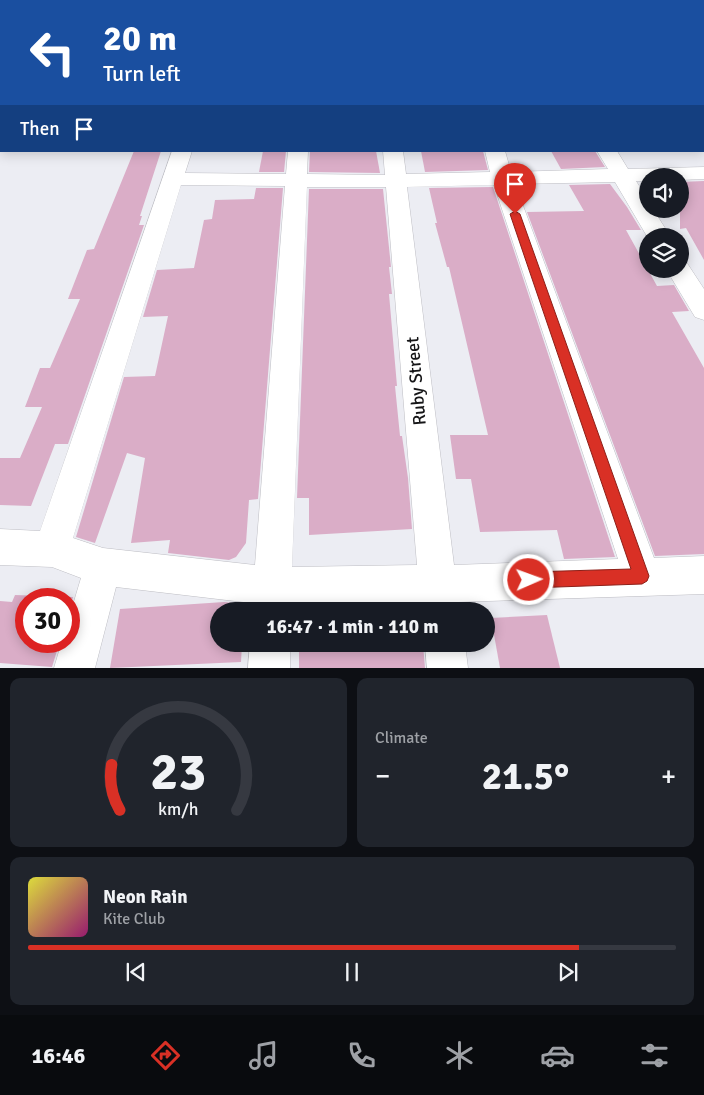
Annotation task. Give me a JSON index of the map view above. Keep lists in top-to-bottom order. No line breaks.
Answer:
{"streets":{"street":["Ruby Street"]},"page":{"turn":["20 m","Turn left"],"then":"Then","limit":"30","trip":"16:47 · 1 min · 110 m","tile":"Climate","heat":["−","21.5°","+"],"song":["Neon Rain","Kite Club"],"tabs":"16:46","gauge":["23","km/h"]}}
